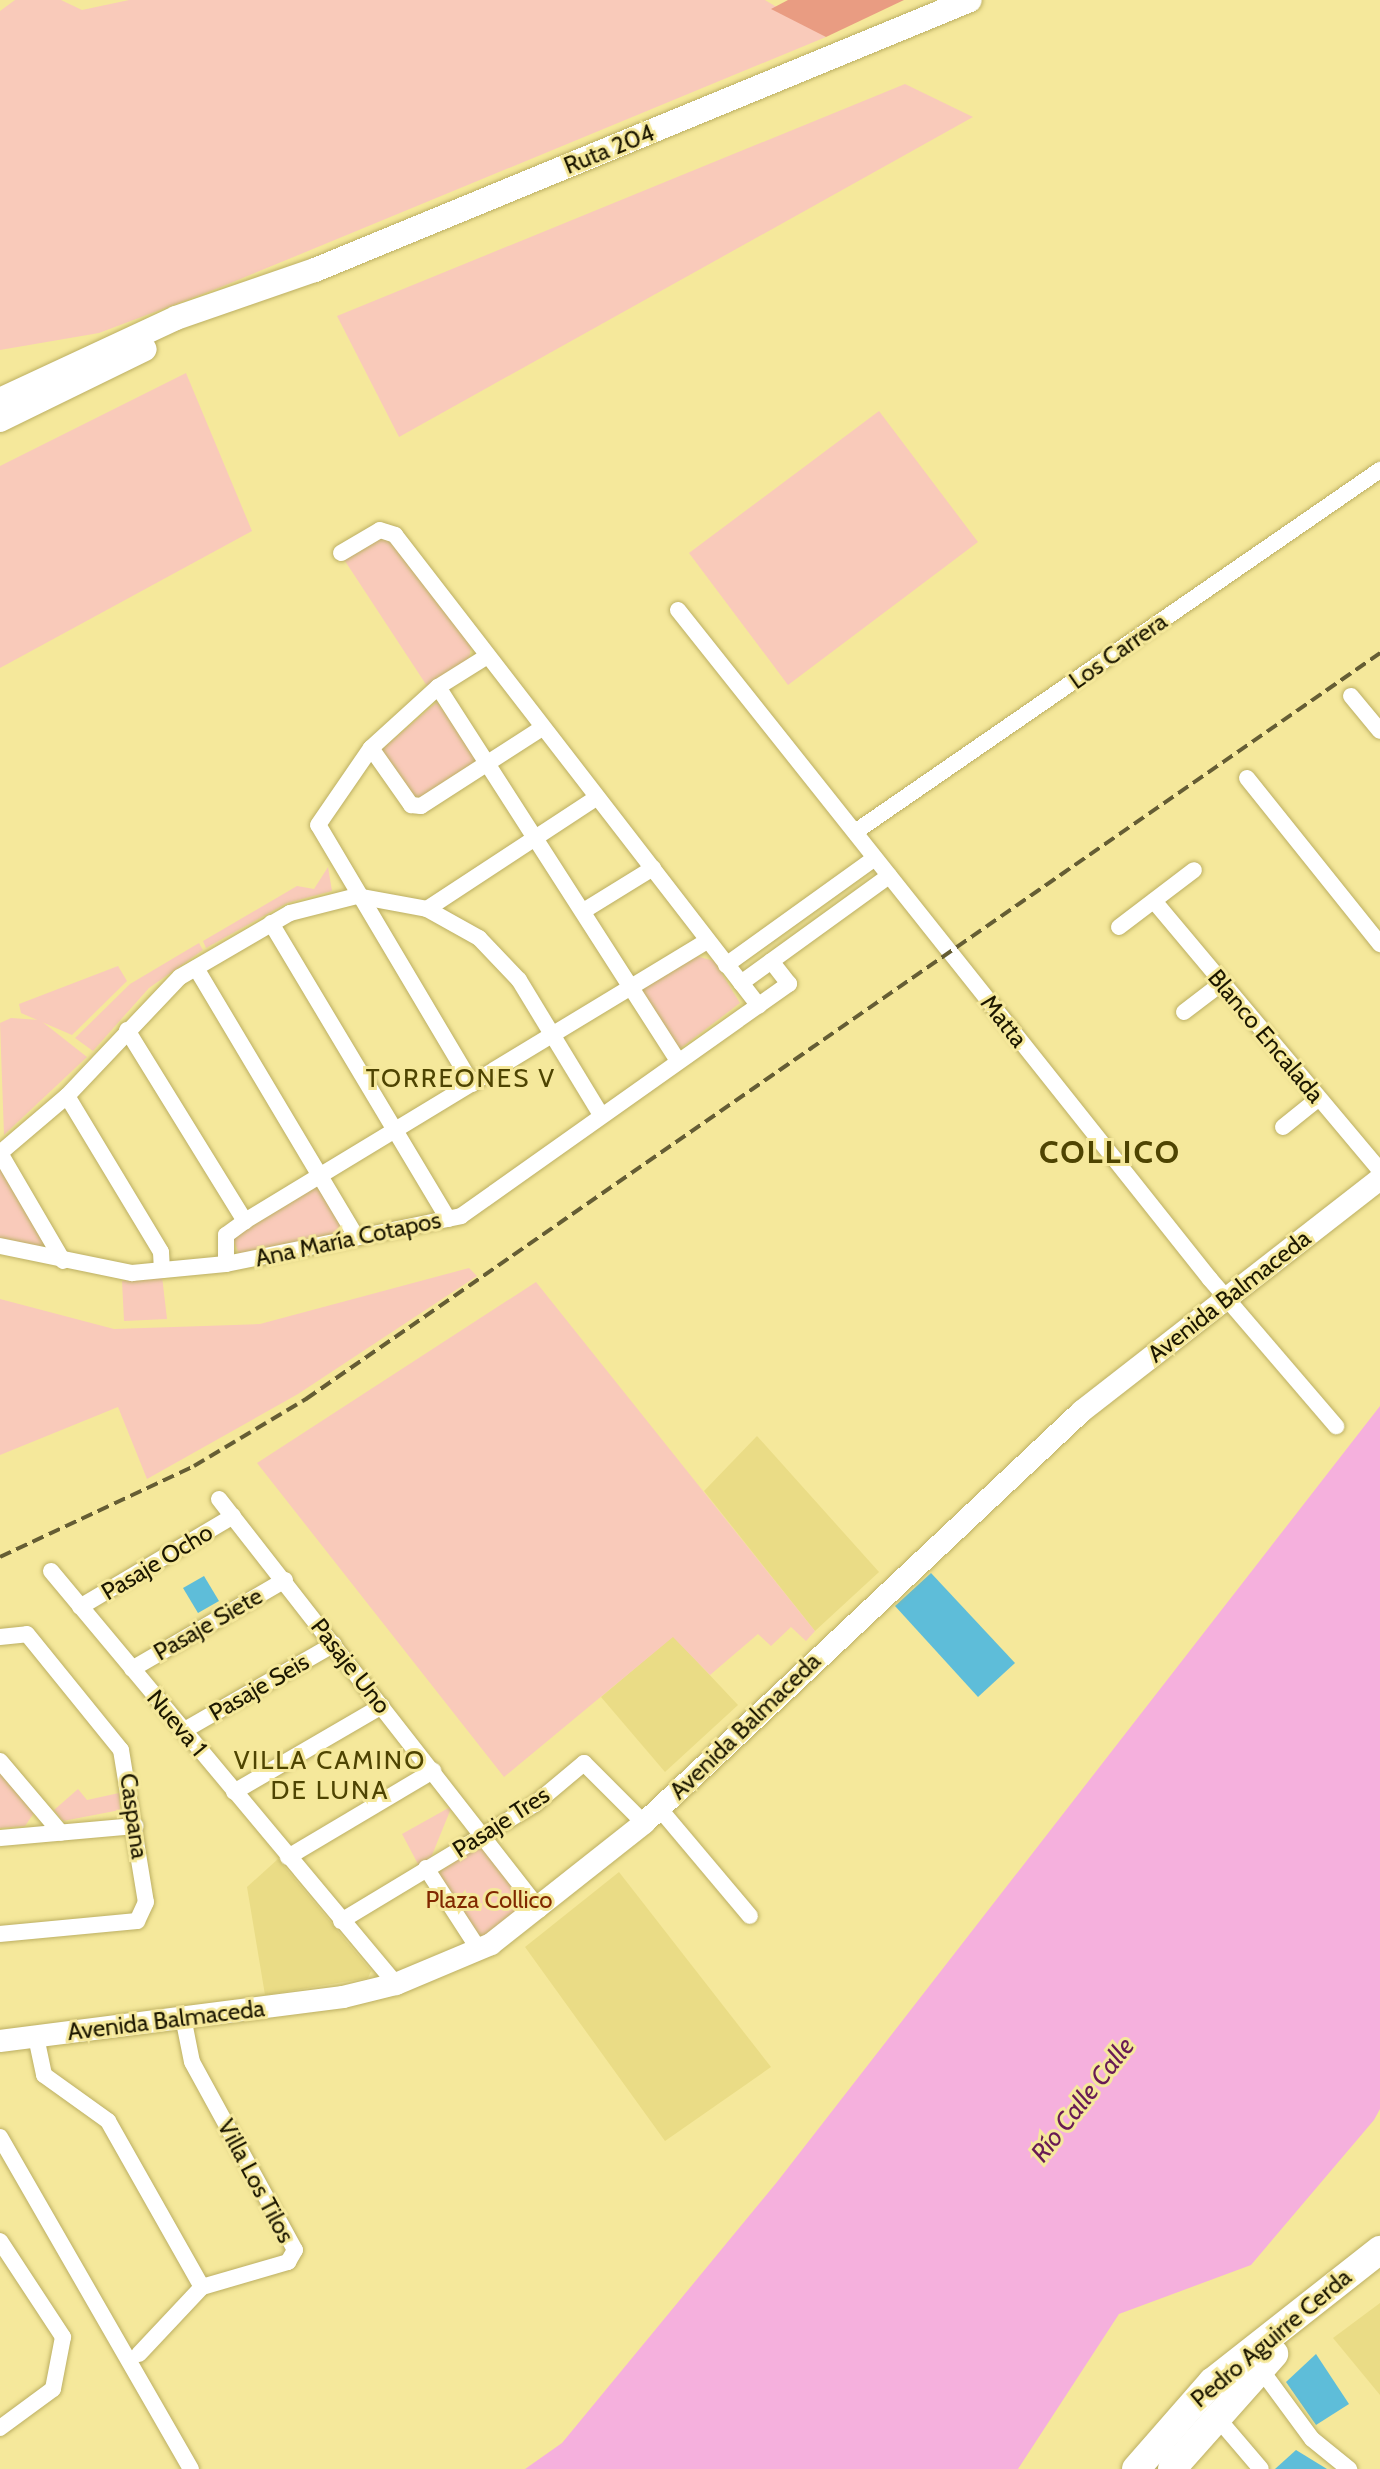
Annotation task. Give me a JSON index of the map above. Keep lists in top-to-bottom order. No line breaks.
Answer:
{"streets":{"highway":["Pedro Aguirre Cerda"],"main road":["Ruta 204","Avenida Balmaceda"],"street":["Los Carrera","Matta","Blanco Encalada","Ana María Cotapos","Pasaje Ocho","Pasaje Siete","Pasaje Uno","Pasaje Seis","Nueva 1","Caspana","Pasaje Tres","Villa Los Tilos"]},"crossings":[["Los Carrera","Matta"],["Matta","Avenida Balmaceda"],["Avenida Balmaceda","Pasaje Uno"],["Avenida Balmaceda","Nueva 1"],["Avenida Balmaceda","Pasaje Tres"],["Avenida Balmaceda","Villa Los Tilos"],["Pasaje Ocho","Pasaje Uno"],["Pasaje Ocho","Nueva 1"],["Pasaje Siete","Pasaje Uno"],["Pasaje Siete","Nueva 1"],["Pasaje Uno","Pasaje Seis"],["Pasaje Uno","Pasaje Tres"],["Pasaje Seis","Nueva 1"],["Nueva 1","Pasaje Tres"]],"districts":["TORREONES V","COLLICO","VILLA CAMINO DE LUNA"],"water":["Río Calle Calle"],"parks":["Plaza Collico"]}
